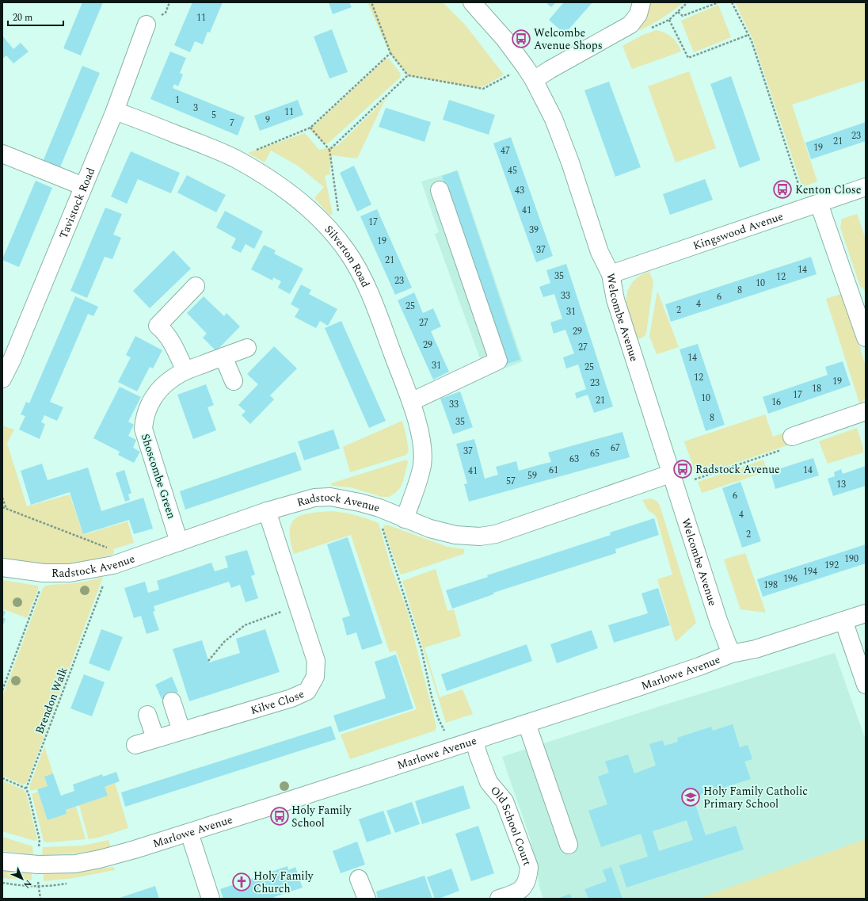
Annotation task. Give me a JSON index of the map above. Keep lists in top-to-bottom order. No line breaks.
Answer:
{"streets":{"street":["Tavistock Road","Kingswood Avenue","Silverton Road","Welcombe Avenue","Shoscombe Green","Radstock Avenue","Marlowe Avenue","Kilve Close","Old School Court"],"path":["Brendon Walk"]},"crossings":[["Tavistock Road","Silverton Road"],["Kingswood Avenue","Welcombe Avenue"],["Silverton Road","Radstock Avenue"],["Welcombe Avenue","Radstock Avenue"],["Welcombe Avenue","Marlowe Avenue"],["Shoscombe Green","Radstock Avenue"],["Radstock Avenue","Brendon Walk"],["Radstock Avenue","Kilve Close"],["Marlowe Avenue","Old School Court"]],"places":{"bus stop":["Welcombe Avenue Shops","Kenton Close","Radstock Avenue","Holy Family School"],"school or university":["Holy Family Catholic Primary School"],"church":["Holy Family Church"]},"house_numbers":["11","1","3","11","5","9","7","23","21","19","47","45","43","41","17","39","19","37","21","14","35","12","23","10","8","33","6","4","25","2","31","27","29","29","27","14","31","25","12","19","23","18","17","10","21","16","33","8","35","67","37","65","63","61","14","41","59","57","13","6","4","2","190","192","194","196","198"],"scale_bar":"20 m","north":"bottom right"}
